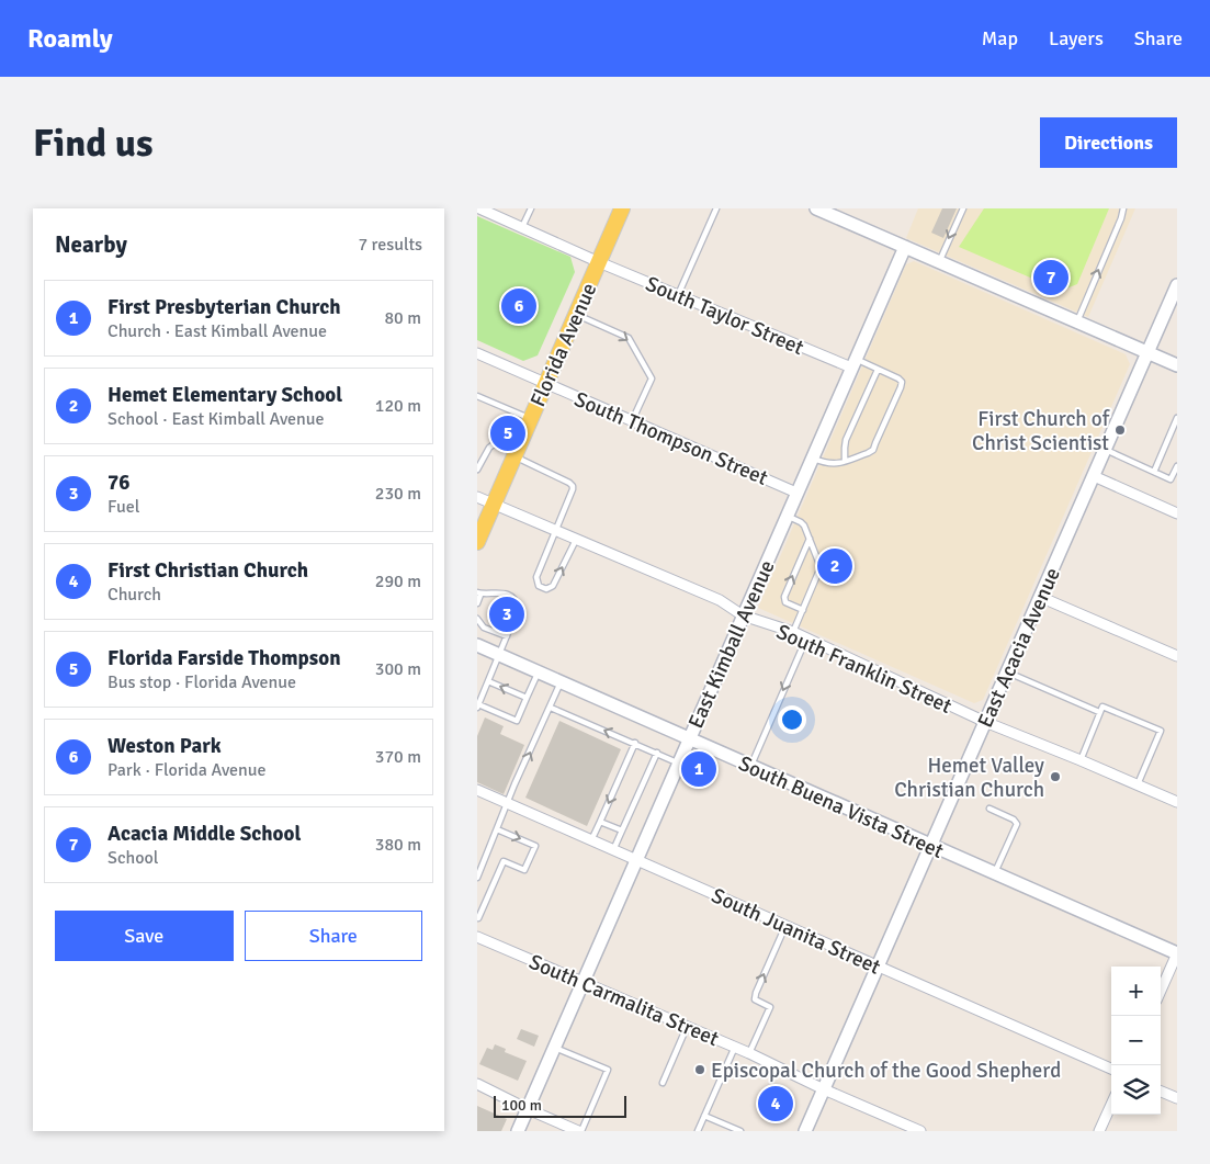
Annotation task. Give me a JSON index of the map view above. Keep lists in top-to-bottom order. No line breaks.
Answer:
{"streets":{"main road":["Florida Avenue"],"street":["South Taylor Street","South Thompson Street","East Kimball Avenue","East Acacia Avenue","South Franklin Street","South Buena Vista Street","South Juanita Street","South Carmalita Street"]},"crossings":[["South Taylor Street","Florida Avenue"],["South Taylor Street","East Kimball Avenue"],["Florida Avenue","South Thompson Street"],["Florida Avenue","South Franklin Street"],["South Thompson Street","East Kimball Avenue"],["East Kimball Avenue","South Franklin Street"],["East Kimball Avenue","South Buena Vista Street"],["East Kimball Avenue","South Juanita Street"],["East Kimball Avenue","South Carmalita Street"],["East Acacia Avenue","South Franklin Street"],["East Acacia Avenue","South Buena Vista Street"],["East Acacia Avenue","South Juanita Street"],["East Acacia Avenue","South Carmalita Street"]],"places":["First Church of Christ Scientist","Hemet Valley Christian Church","Episcopal Church of the Good Shepherd"],"scale_bar":"100 m","page":{"header":"Roamly","nav":["Map","Layers","Share"],"buttons":["Directions",["Save","Share"]],"title":"Find us","heading":["Nearby","7 results"],"pins":["7","6","5","2","3","1","4"],"list":[{"mark":"1","name":"First Presbyterian Church","note":"Church · East Kimball Avenue","value":"80 m"},{"mark":"2","name":"Hemet Elementary School","note":"School · East Kimball Avenue","value":"120 m"},{"mark":"3","name":"76","note":"Fuel","value":"230 m"},{"mark":"4","name":"First Christian Church","note":"Church","value":"290 m"},{"mark":"5","name":"Florida Farside Thompson","note":"Bus stop · Florida Avenue","value":"300 m"},{"mark":"6","name":"Weston Park","note":"Park · Florida Avenue","value":"370 m"},{"mark":"7","name":"Acacia Middle School","note":"School","value":"380 m"}],"map_buttons":["+","−"],"scale":"100 m"}}
